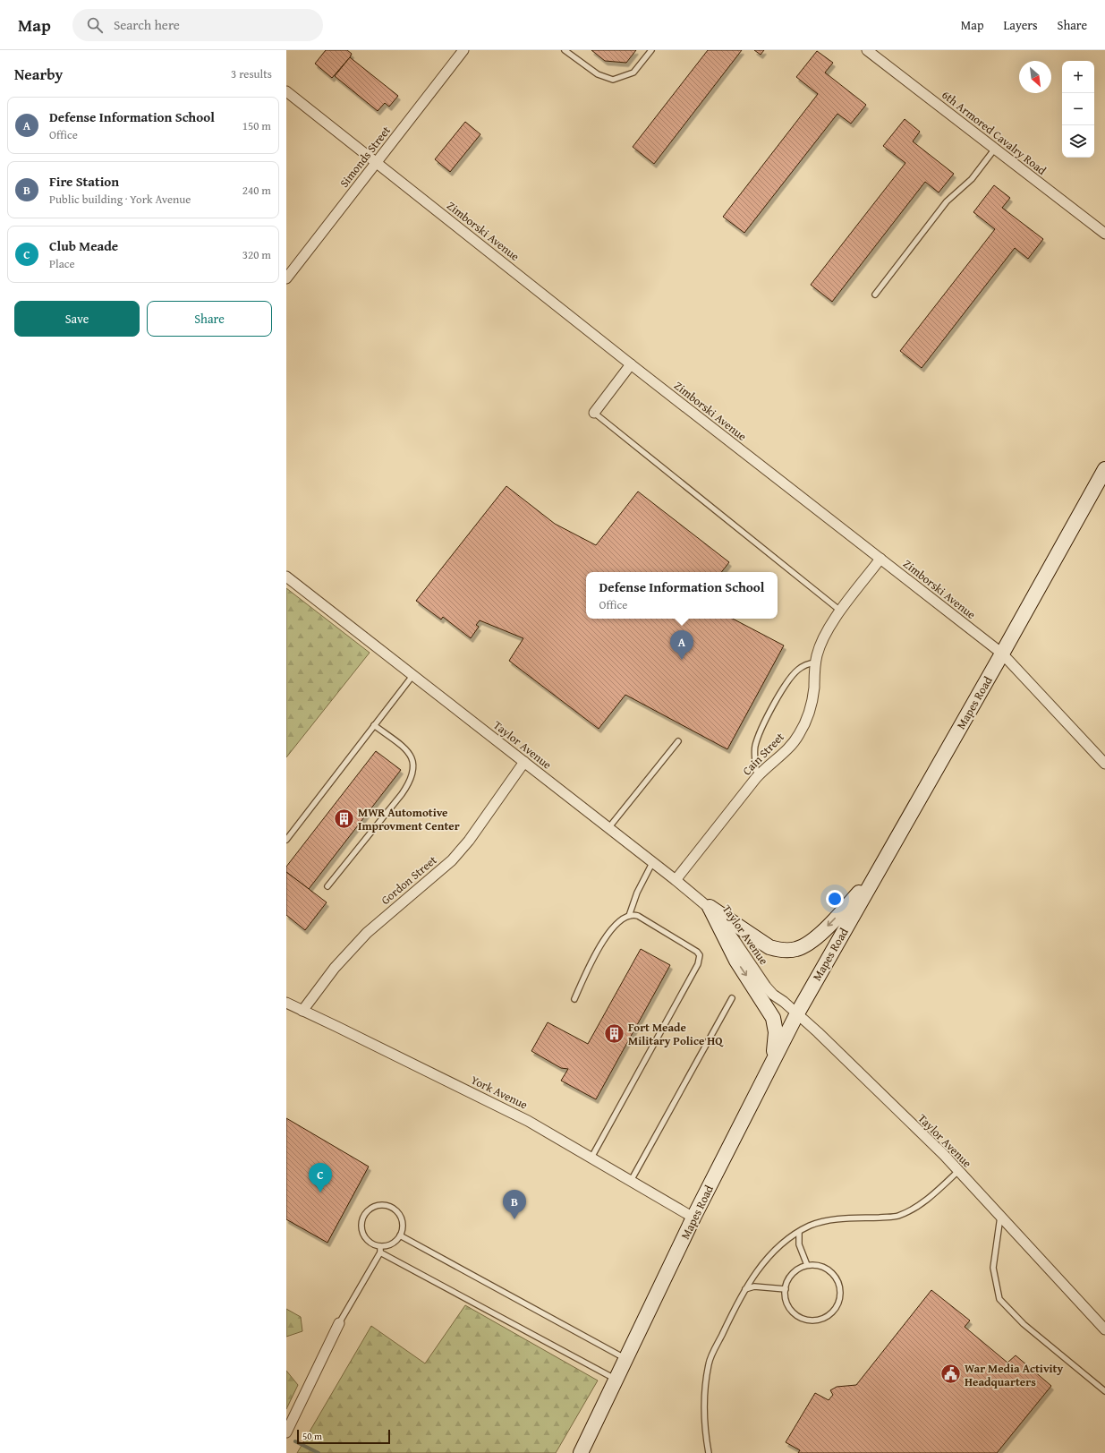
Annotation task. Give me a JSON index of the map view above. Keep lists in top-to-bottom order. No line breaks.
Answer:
{"streets":{"street":["6th Armored Cavalry Road","Simonds Street","Zimborski Avenue","Mapes Road","Taylor Avenue","Cain Street","Gordon Street","York Avenue"]},"crossings":[["Simonds Street","Zimborski Avenue"],["Zimborski Avenue","Mapes Road"],["Zimborski Avenue","Cain Street"],["Mapes Road","Taylor Avenue"],["Mapes Road","York Avenue"],["Taylor Avenue","Cain Street"],["Taylor Avenue","Gordon Street"],["Gordon Street","York Avenue"]],"places":{"building":["MWR Automotive Improvment Center","Fort Meade Military Police HQ"],"public building":["War Media Activity Headquarters"]},"scale_bar":"50 m","north":"bottom right","page":{"header":"Map","search":"Search here","nav":["Map","Layers","Share"],"heading":["Nearby","3 results"],"map_buttons":["+","−"],"list":[{"mark":"A","name":"Defense Information School","note":"Office","value":"150 m"},{"mark":"B","name":"Fire Station","note":"Public building · York Avenue","value":"240 m"},{"mark":"C","name":"Club Meade","note":"Place","value":"320 m"}],"buttons":["Save","Share"],"popup":["Defense Information School","Office"],"pins":["A","C","B"],"scale":"50 m"}}
